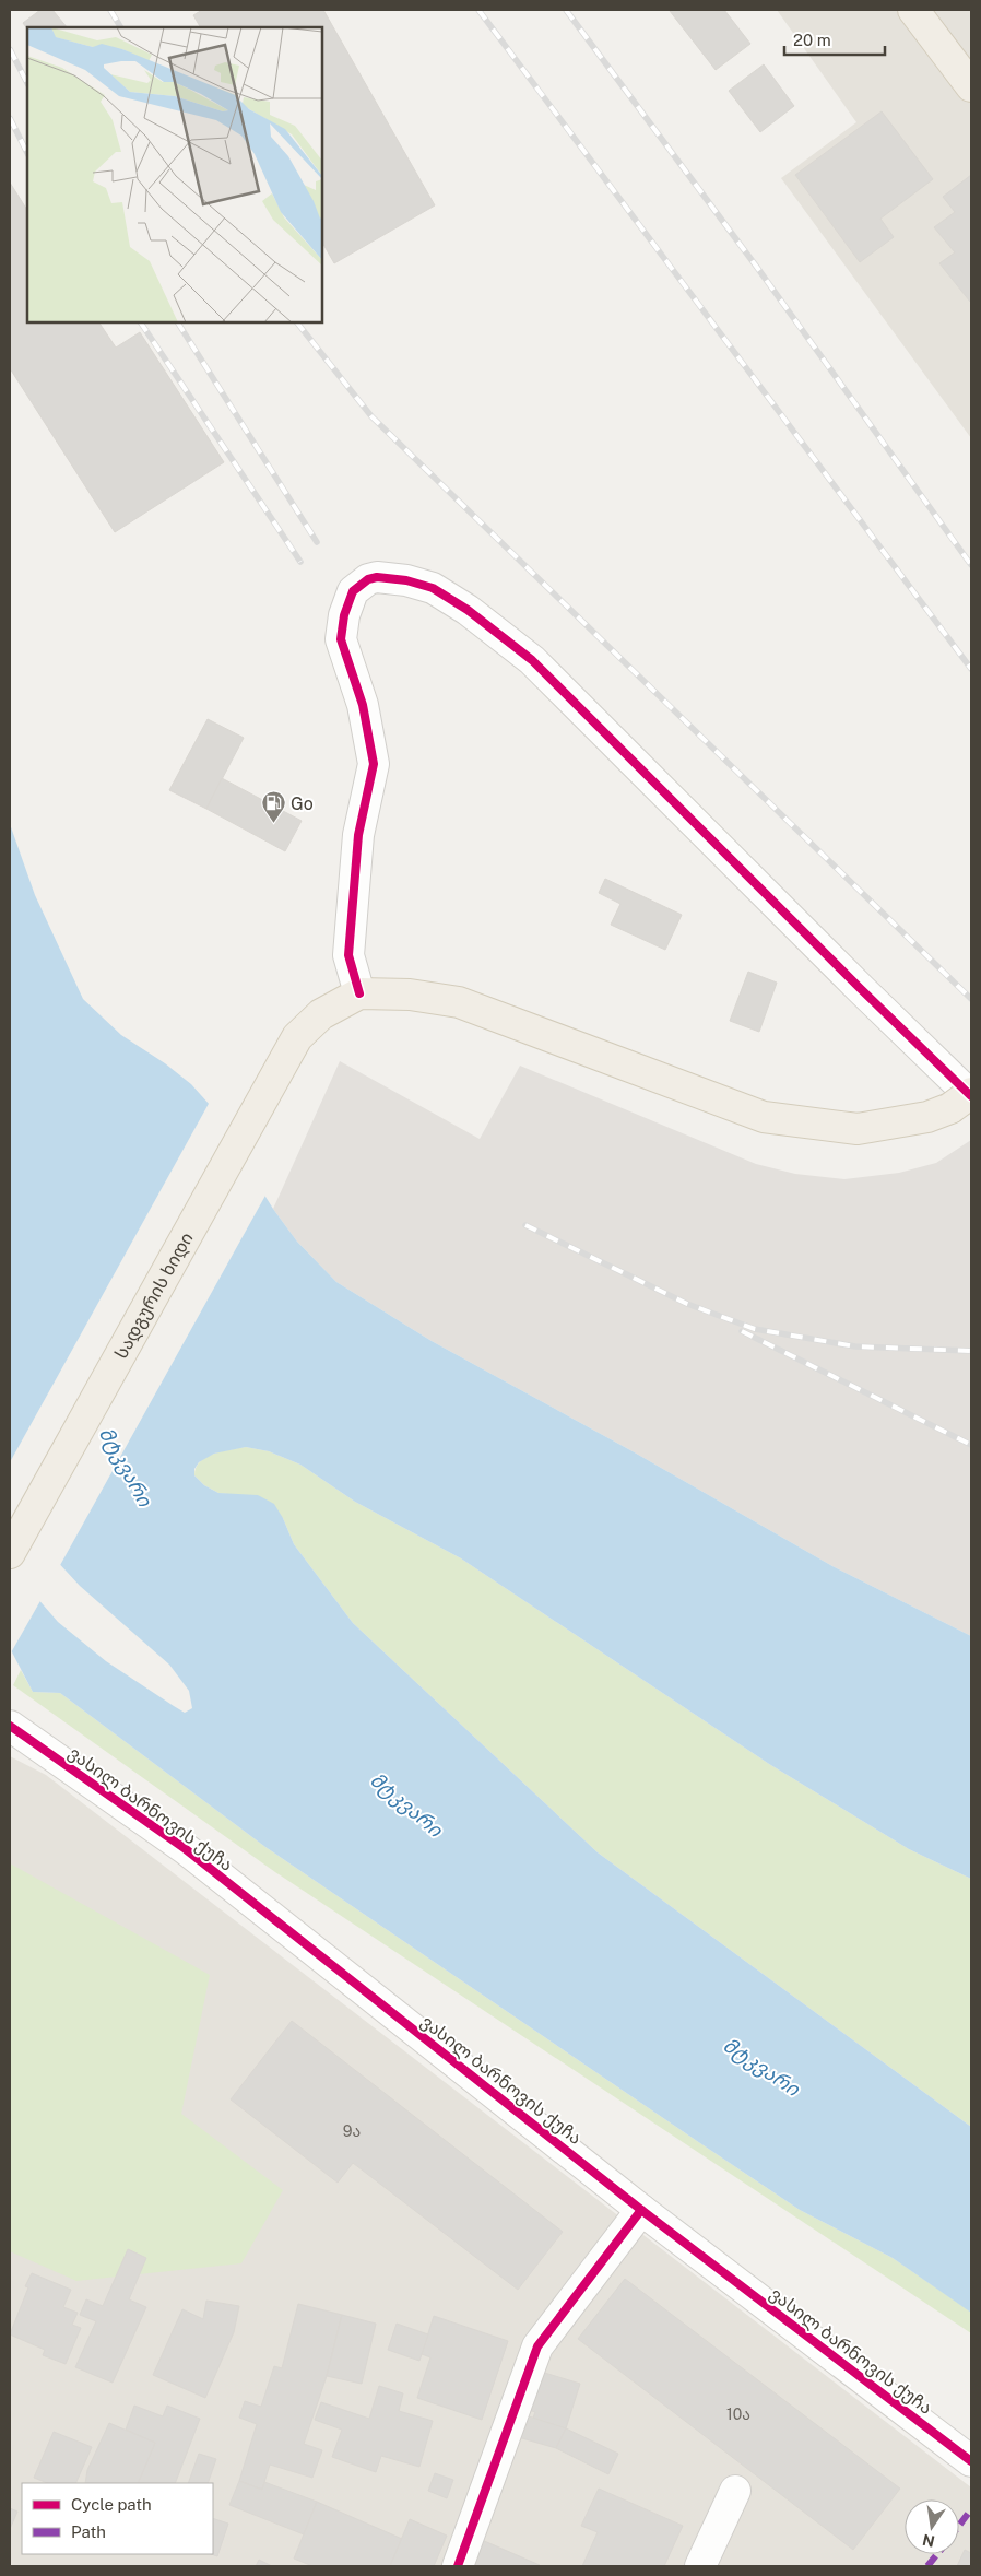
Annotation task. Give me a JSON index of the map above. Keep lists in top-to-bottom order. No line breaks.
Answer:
{"streets":{"main road":["სადგურის ხიდი"],"street":["ვასილ ბარნოვის ქუჩა"]},"water":["მტკვარი"],"places":{"fuel station":["Go"]},"house_numbers":["9ა","10ა"],"legend":["Cycle path","Path"],"scale_bar":"20 m","north":"bottom"}
